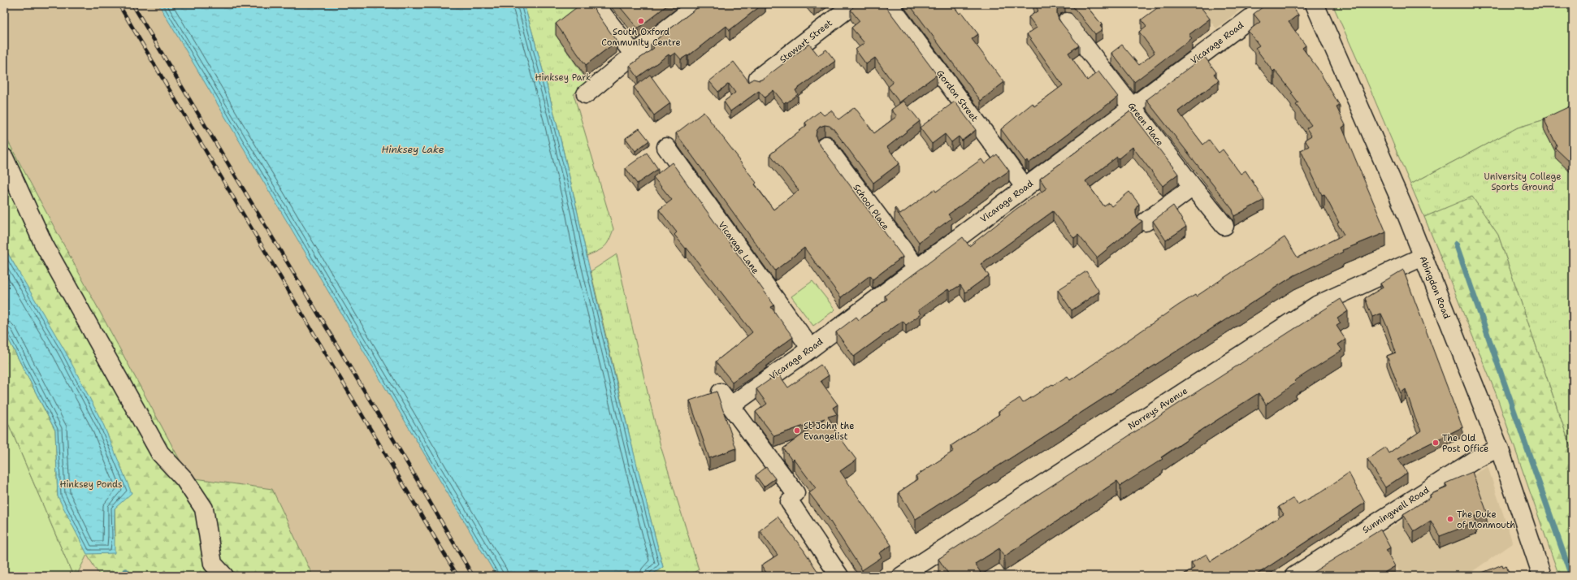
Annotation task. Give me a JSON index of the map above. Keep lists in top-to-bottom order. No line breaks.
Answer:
{"streets":{"street":["Stewart Street","Vicarage Road","Gordon Street","Green Place","School Place","Vicarage Lane","Abingdon Road","Norreys Avenue","Sunningwell Road"]},"crossings":[["Vicarage Road","Gordon Street"],["Vicarage Road","Green Place"],["Vicarage Road","School Place"],["Vicarage Road","Vicarage Lane"],["Abingdon Road","Norreys Avenue"],["Abingdon Road","Sunningwell Road"]],"water":["Hinksey Lake"],"parks":["Hinksey Park","University College Sports Ground","Hinksey Ponds"],"places":["South Oxford Community Centre","St John the Evangelist","The Old Post Office","The Duke of Monmouth"]}
